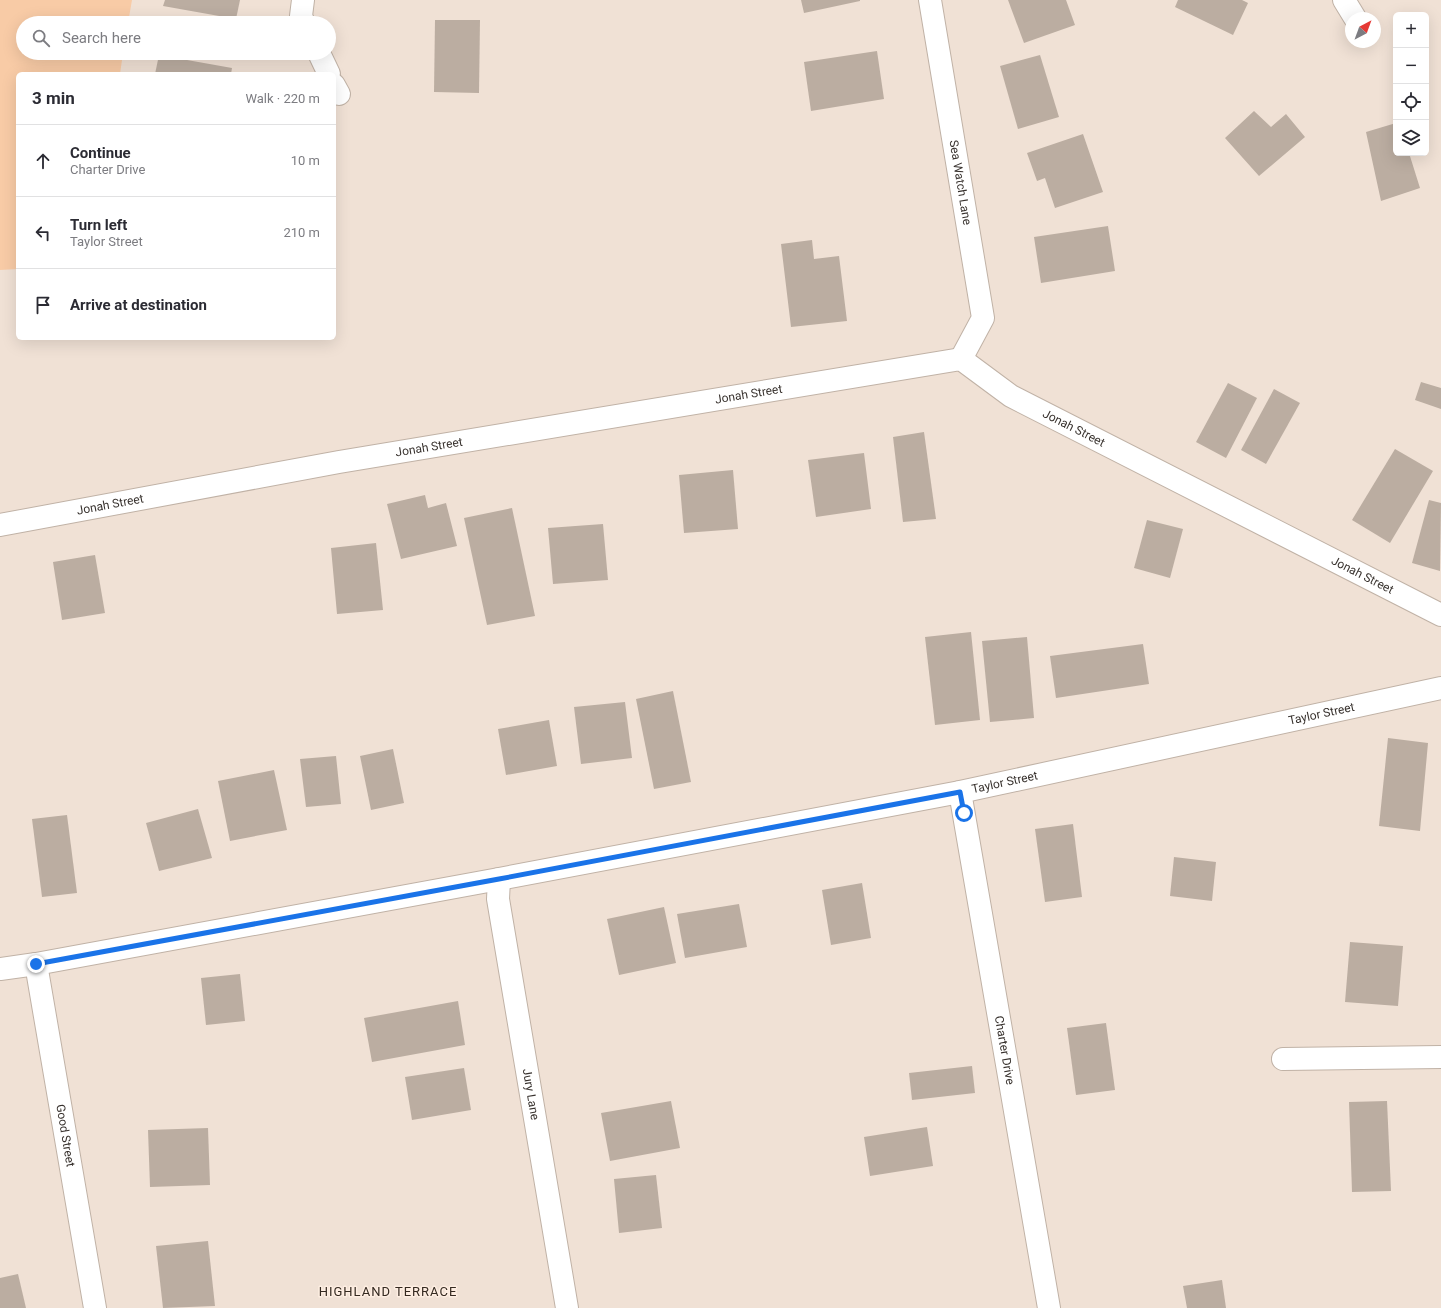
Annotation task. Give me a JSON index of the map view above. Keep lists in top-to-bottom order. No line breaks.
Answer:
{"streets":{"street":["Sea Watch Lane","Jonah Street","Taylor Street","Charter Drive","Jury Lane","Good Street"]},"crossings":[["Sea Watch Lane","Jonah Street"],["Taylor Street","Charter Drive"],["Taylor Street","Jury Lane"],["Taylor Street","Good Street"]],"districts":["HIGHLAND TERRACE"],"north":"top right","page":{"map_buttons":["+","−"],"search":"Search here","heading":["3 min","Walk · 220 m"],"list":[["Continue","Charter Drive","10 m"],["Turn left","Taylor Street","210 m"],"Arrive at destination"]}}
